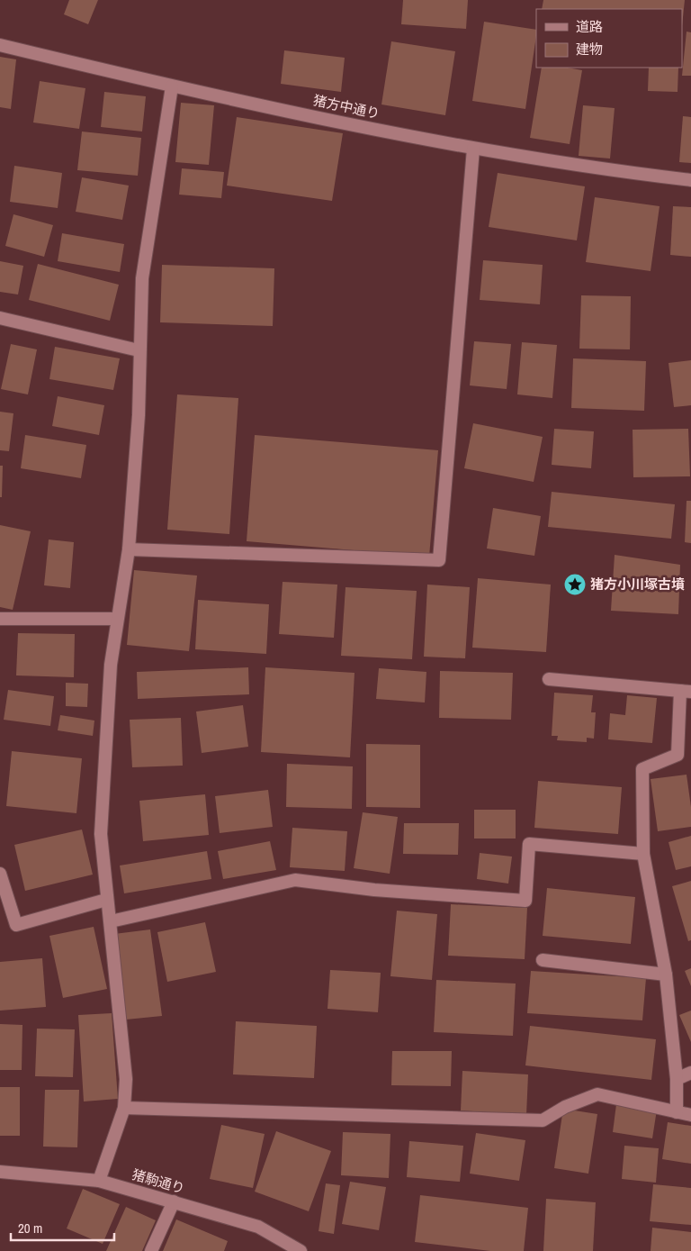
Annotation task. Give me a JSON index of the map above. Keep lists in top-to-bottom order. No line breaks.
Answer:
{"streets":{"street":["猪方中通り","猪駒通り"]},"places":{"place":["猪方小川塚古墳"]},"legend":["道路","建物"],"scale_bar":"20 m"}
